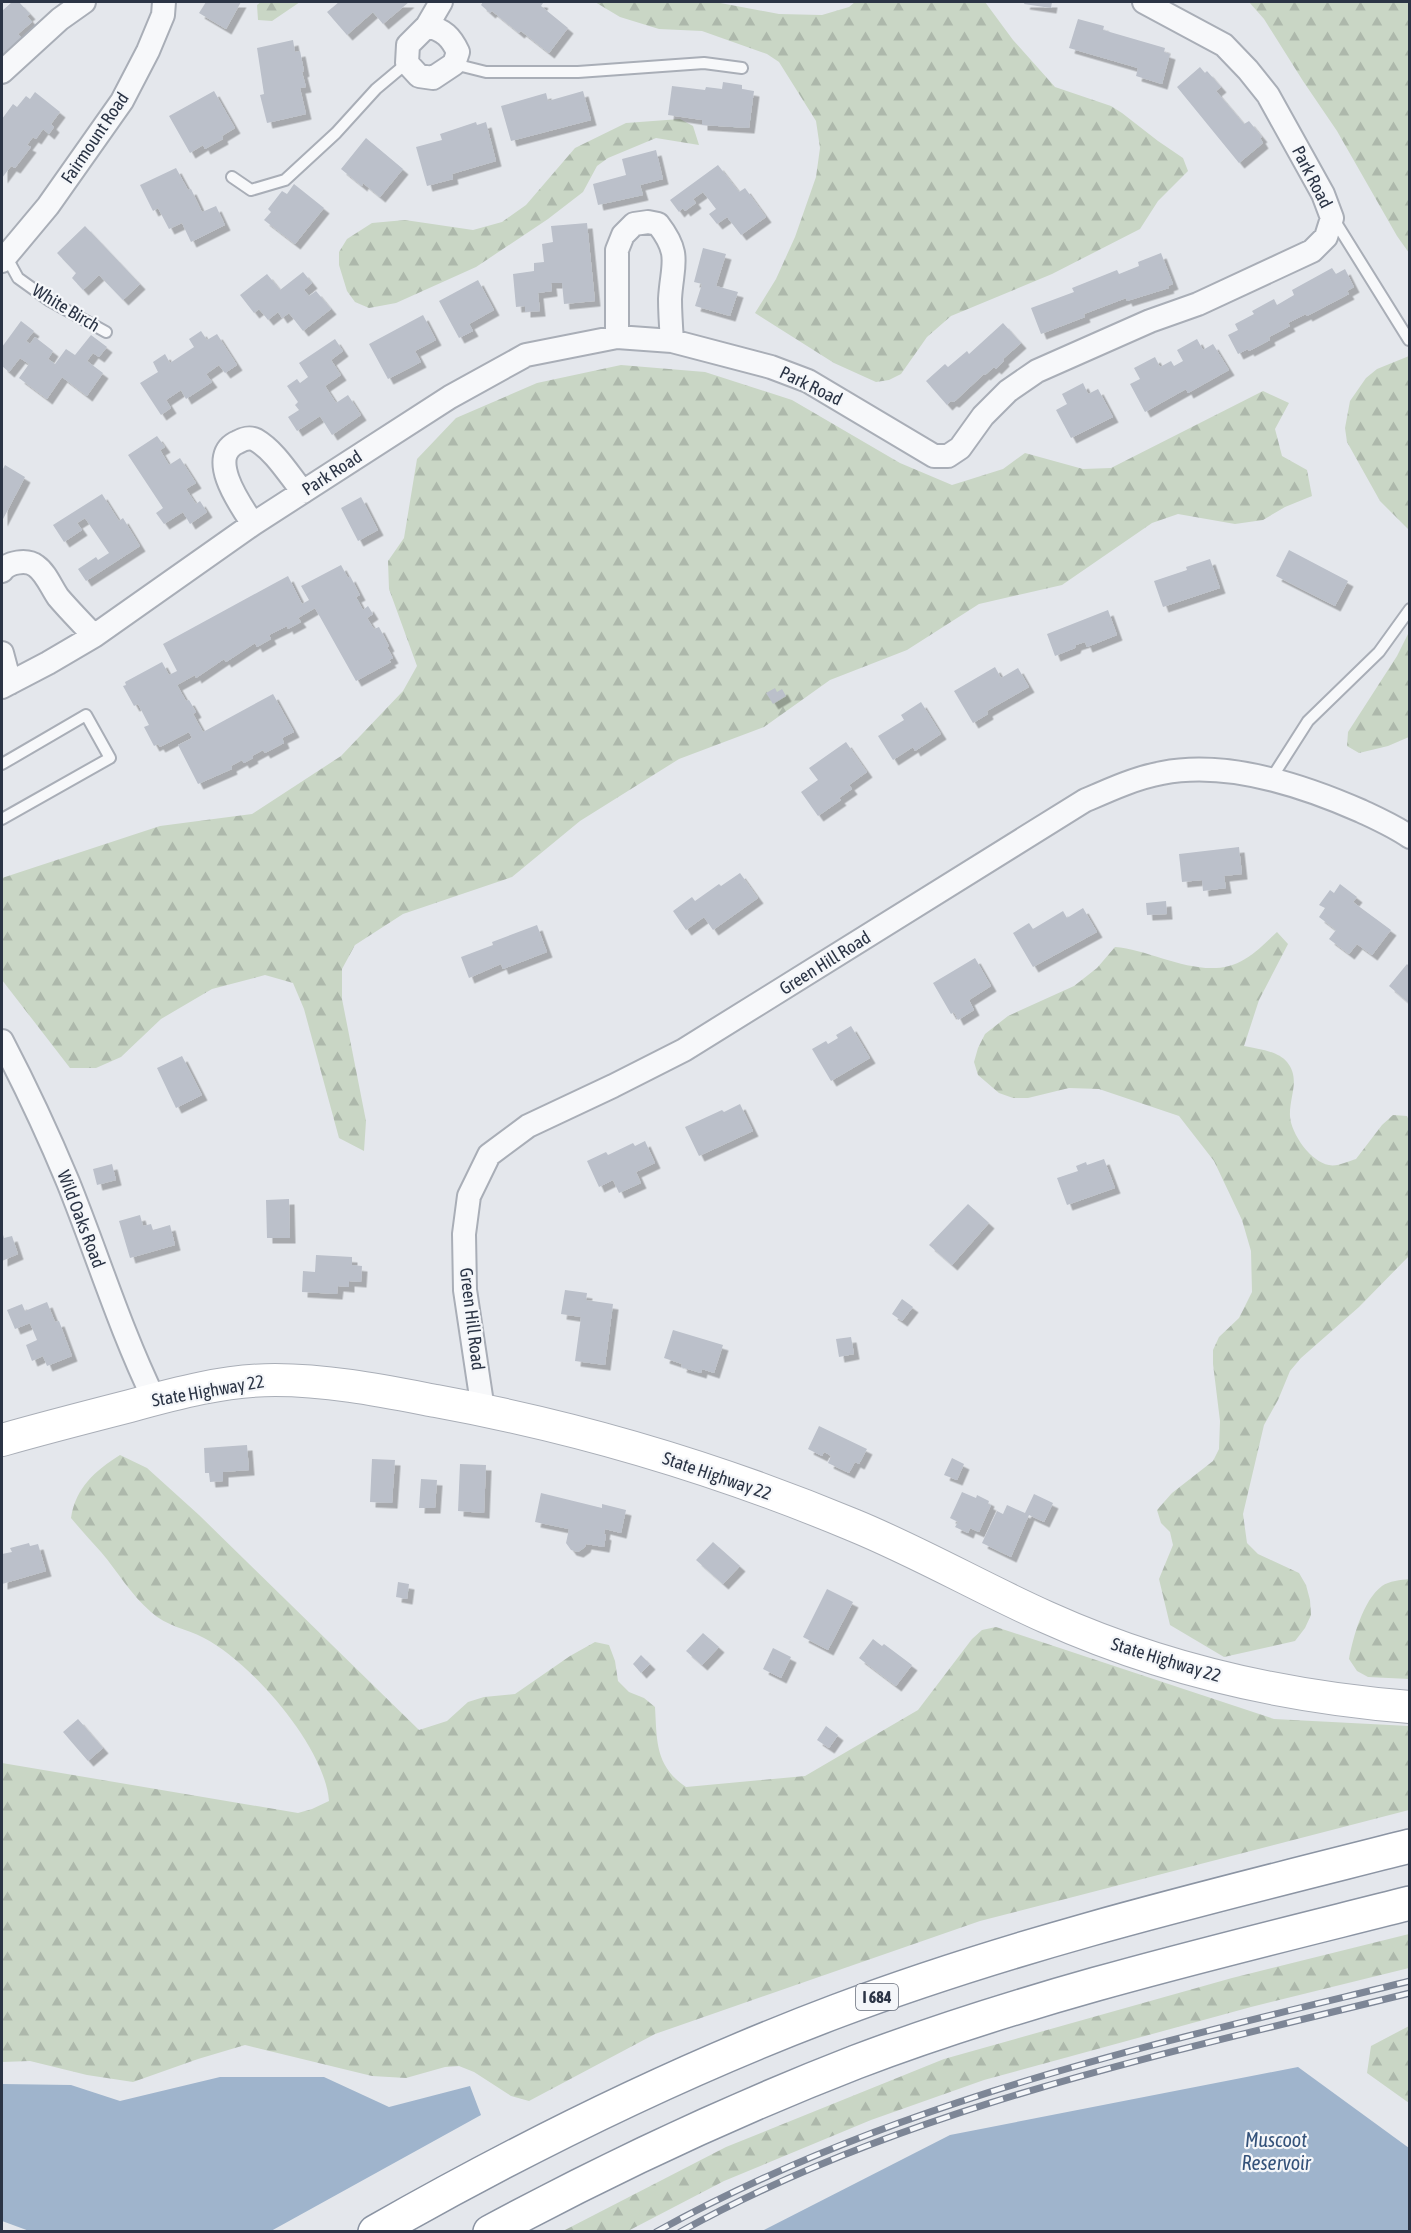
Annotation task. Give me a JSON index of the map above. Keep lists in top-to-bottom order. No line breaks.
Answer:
{"streets":{"highway":["I 684"],"main road":["State Highway 22"],"street":["Fairmount Road","Park Road","Green Hill Road","Wild Oaks Road"],"lane":["White Birch"]},"crossings":[["Fairmount Road","White Birch"],["Green Hill Road","State Highway 22"],["Wild Oaks Road","State Highway 22"]],"water":["Muscoot Reservoir"]}
